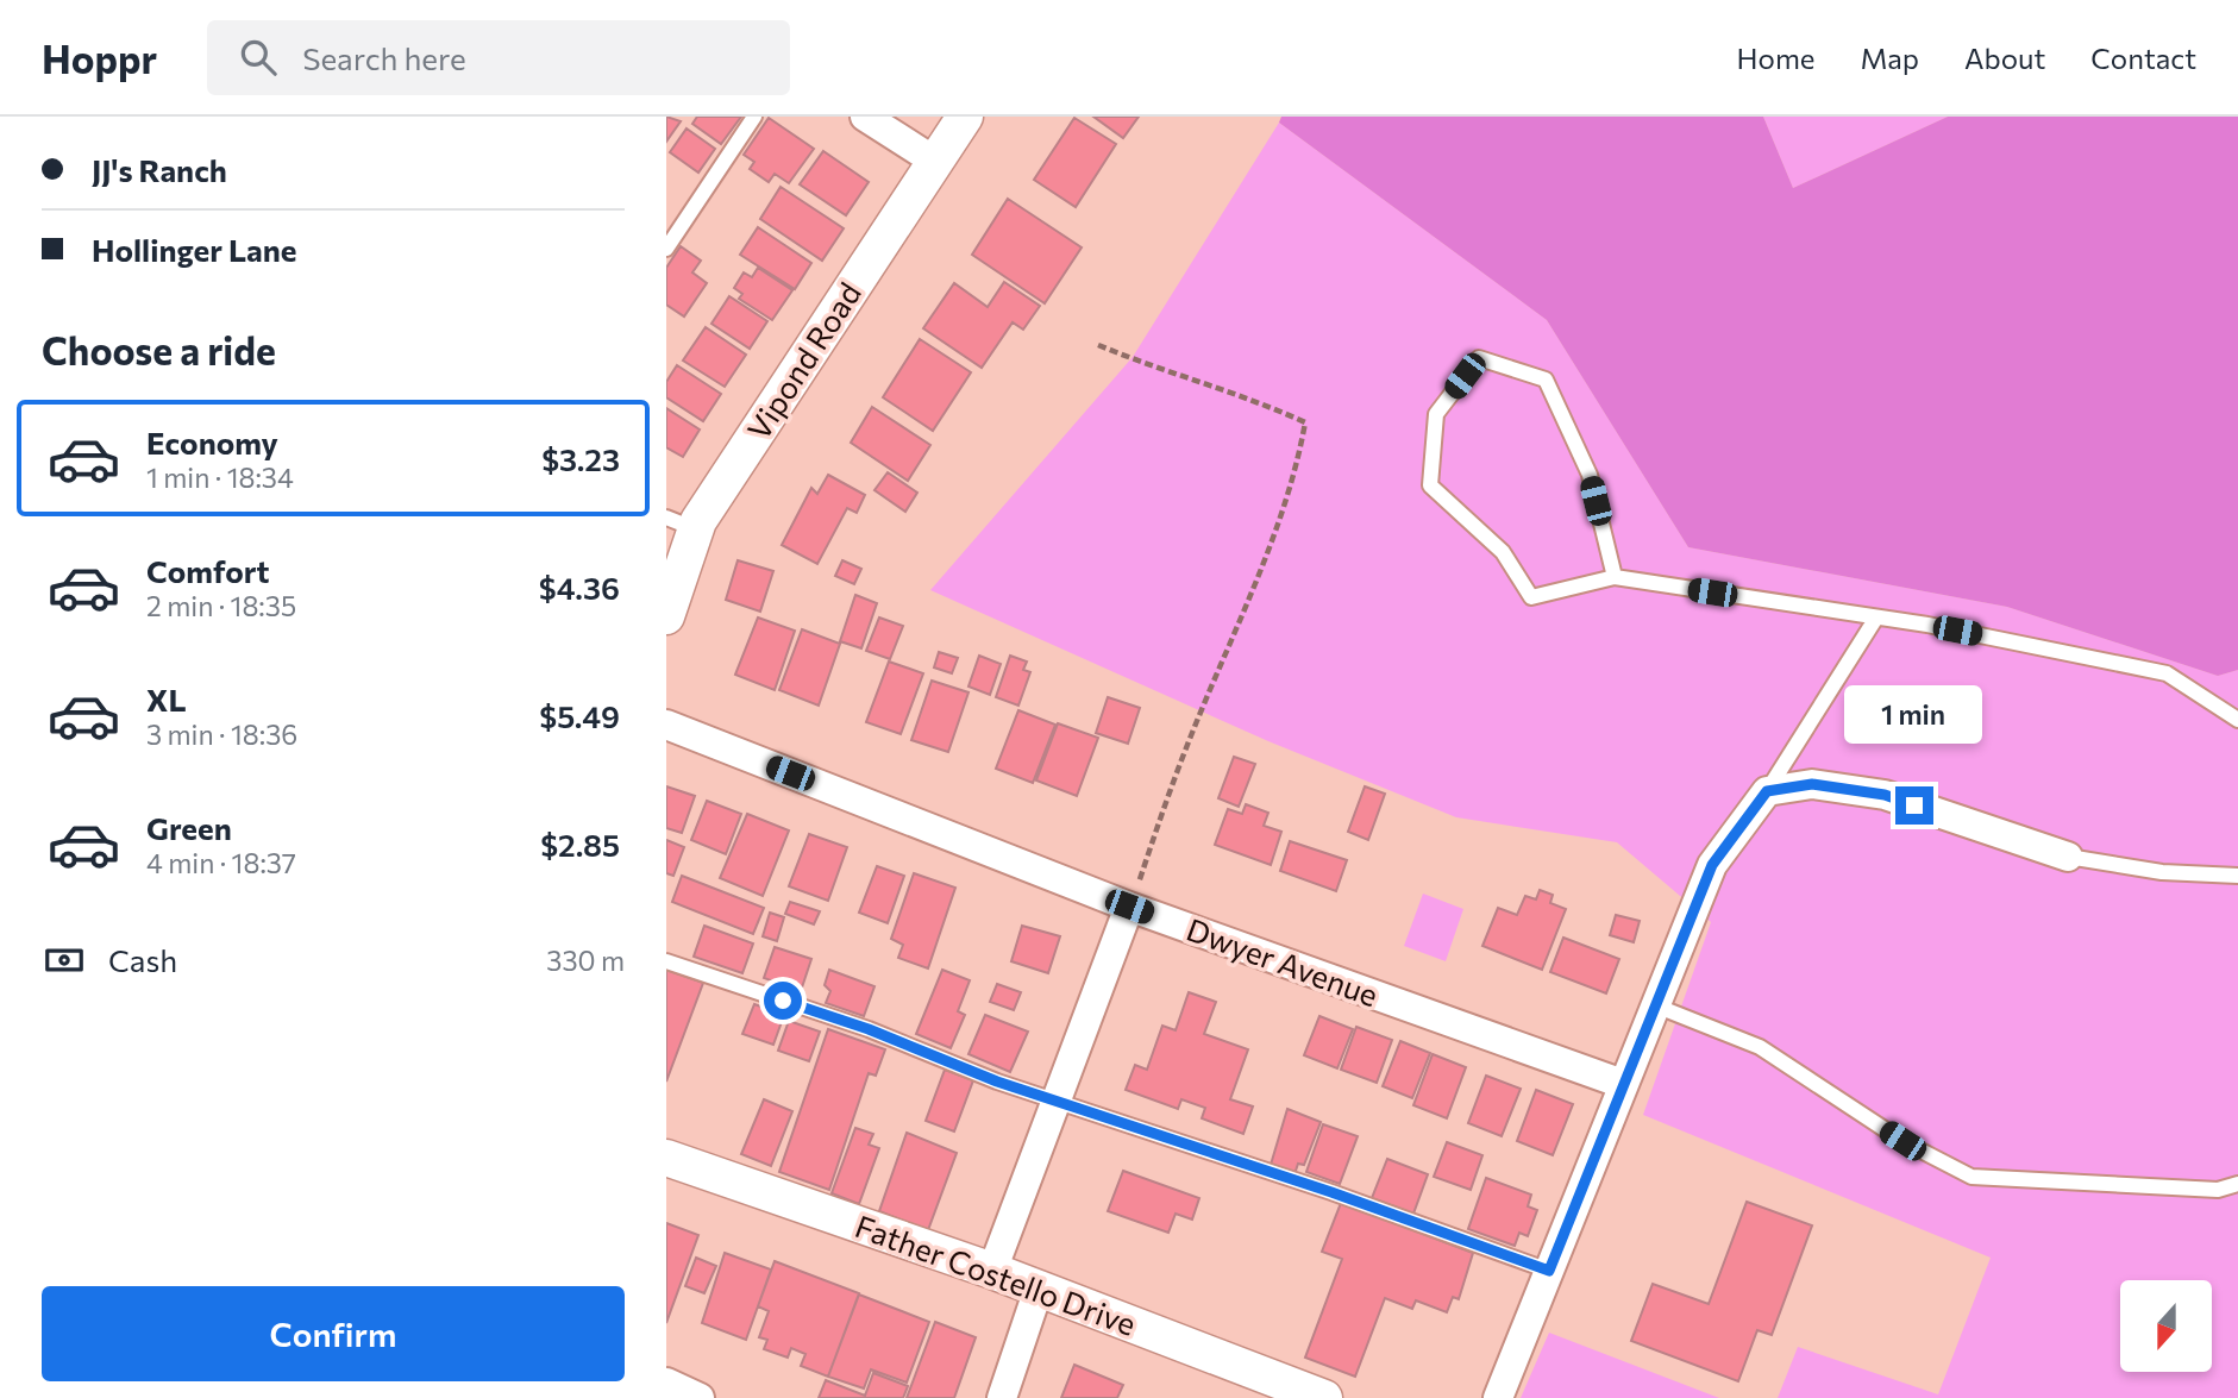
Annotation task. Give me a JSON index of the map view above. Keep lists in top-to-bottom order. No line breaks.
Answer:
{"streets":{"street":["Vipond Road","Dwyer Avenue","Father Costello Drive"]},"north":"bottom","page":{"header":"Hoppr","search":"Search here","nav":["Home","Map","About","Contact"],"banner":["JJ's Ranch","Hollinger Lane"],"heading":"Choose a ride","list":[{"name":"Economy","note":"1 min · 18:34","value":"$3.23"},{"name":"Comfort","note":"2 min · 18:35","value":"$4.36"},{"name":"XL","note":"3 min · 18:36","value":"$5.49"},{"name":"Green","note":"4 min · 18:37","value":"$2.85"}],"bubble":"1 min","pay":["Cash","330 m"],"buttons":"Confirm"}}
